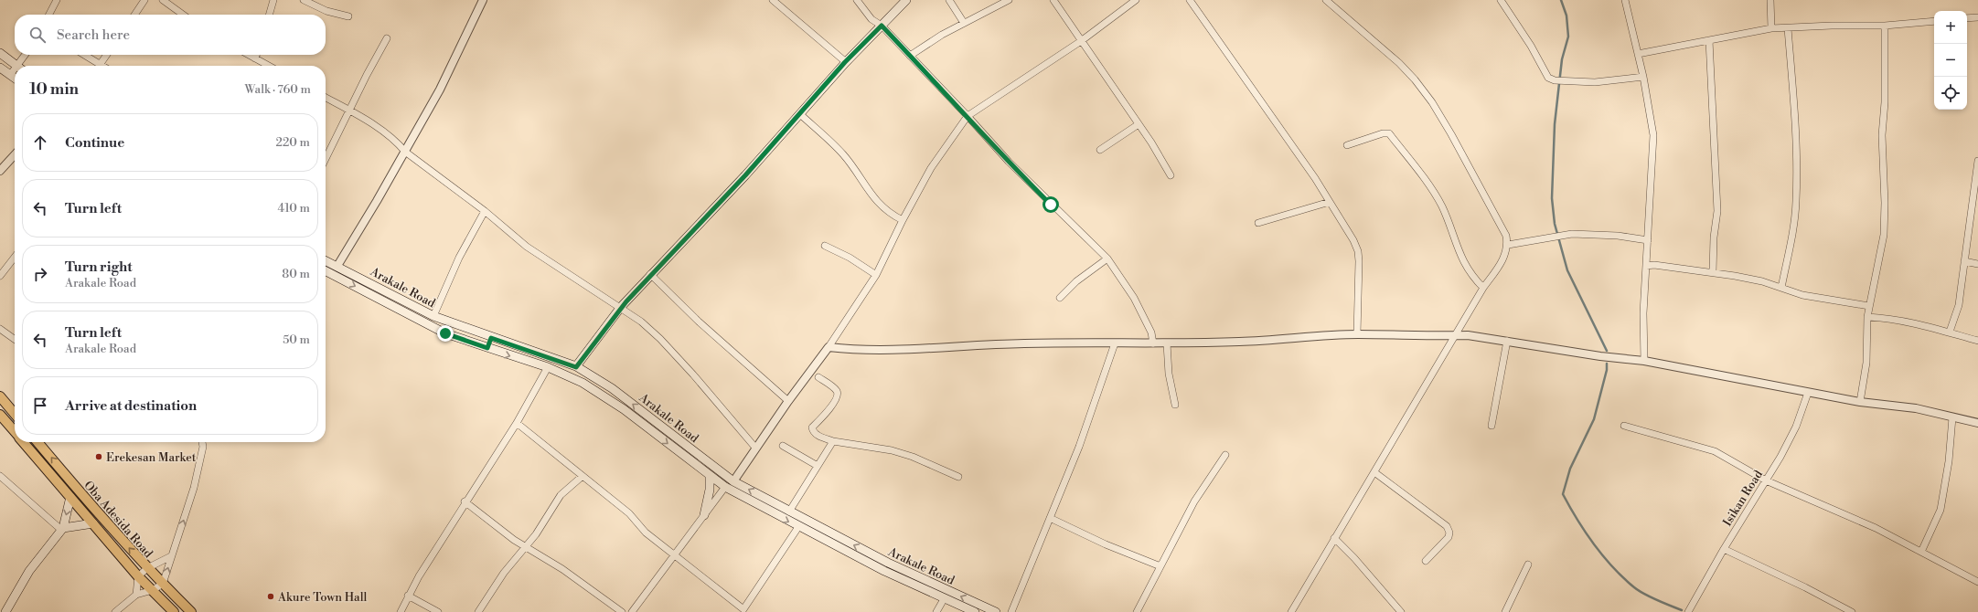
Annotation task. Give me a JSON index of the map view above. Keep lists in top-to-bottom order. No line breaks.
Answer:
{"streets":{"main road":["Arakale Road","Oba Adesida Road"],"street":["Isikan Road"]},"places":["Erekesan Market","Akure Town Hall"],"page":{"map_buttons":["+","−"],"search":"Search here","heading":["10 min","Walk · 760 m"],"list":[["Continue","220 m"],["Turn left","410 m"],["Turn right","Arakale Road","80 m"],["Turn left","Arakale Road","50 m"],"Arrive at destination"]}}
